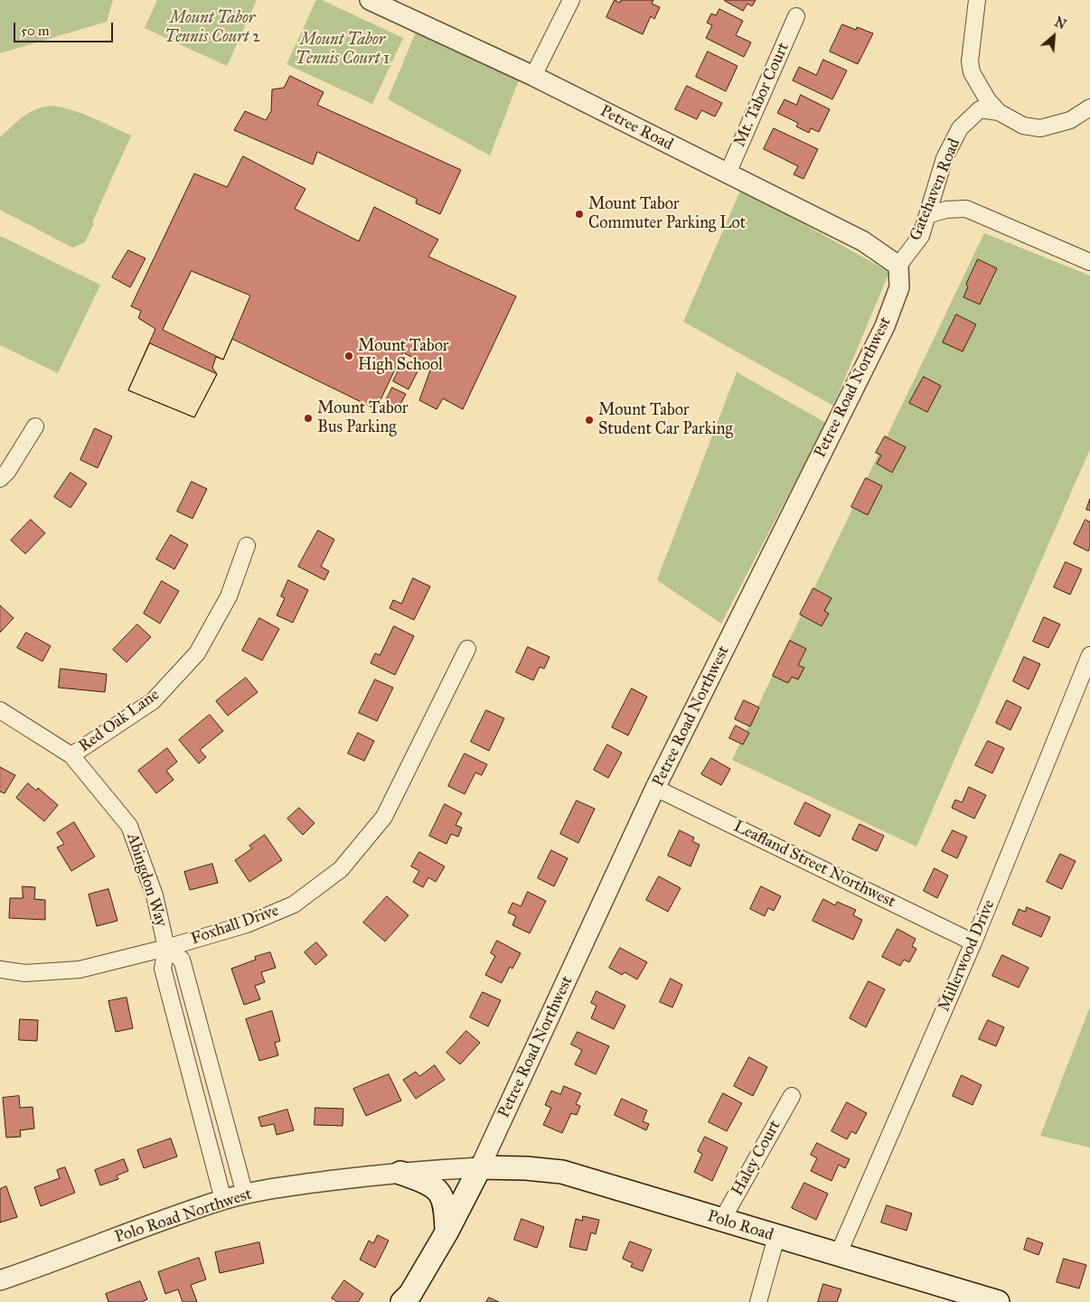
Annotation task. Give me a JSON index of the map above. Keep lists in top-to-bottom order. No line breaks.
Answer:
{"streets":{"main road":["Polo Road"],"street":["Mt. Tabor Court","Petree Road","Gatehaven Road","Petree Road Northwest","Red Oak Lane","Leafland Street Northwest","Abingdon Way","Foxhall Drive","Millerwood Drive","Haley Court","Polo Road Northwest"]},"crossings":[["Mt. Tabor Court","Petree Road"],["Petree Road","Gatehaven Road"],["Petree Road","Petree Road Northwest"],["Gatehaven Road","Petree Road Northwest"],["Petree Road Northwest","Leafland Street Northwest"],["Petree Road Northwest","Polo Road Northwest"],["Petree Road Northwest","Polo Road"],["Red Oak Lane","Abingdon Way"],["Leafland Street Northwest","Millerwood Drive"],["Abingdon Way","Foxhall Drive"],["Abingdon Way","Polo Road Northwest"],["Millerwood Drive","Polo Road"],["Haley Court","Polo Road"],["Polo Road Northwest","Polo Road"]],"parks":["Mount Tabor Tennis Court 2","Mount Tabor Tennis Court 1"],"places":["Mount Tabor Commuter Parking Lot","Mount Tabor High School","Mount Tabor Bus Parking","Mount Tabor Student Car Parking"],"scale_bar":"50 m","north":"top right"}
